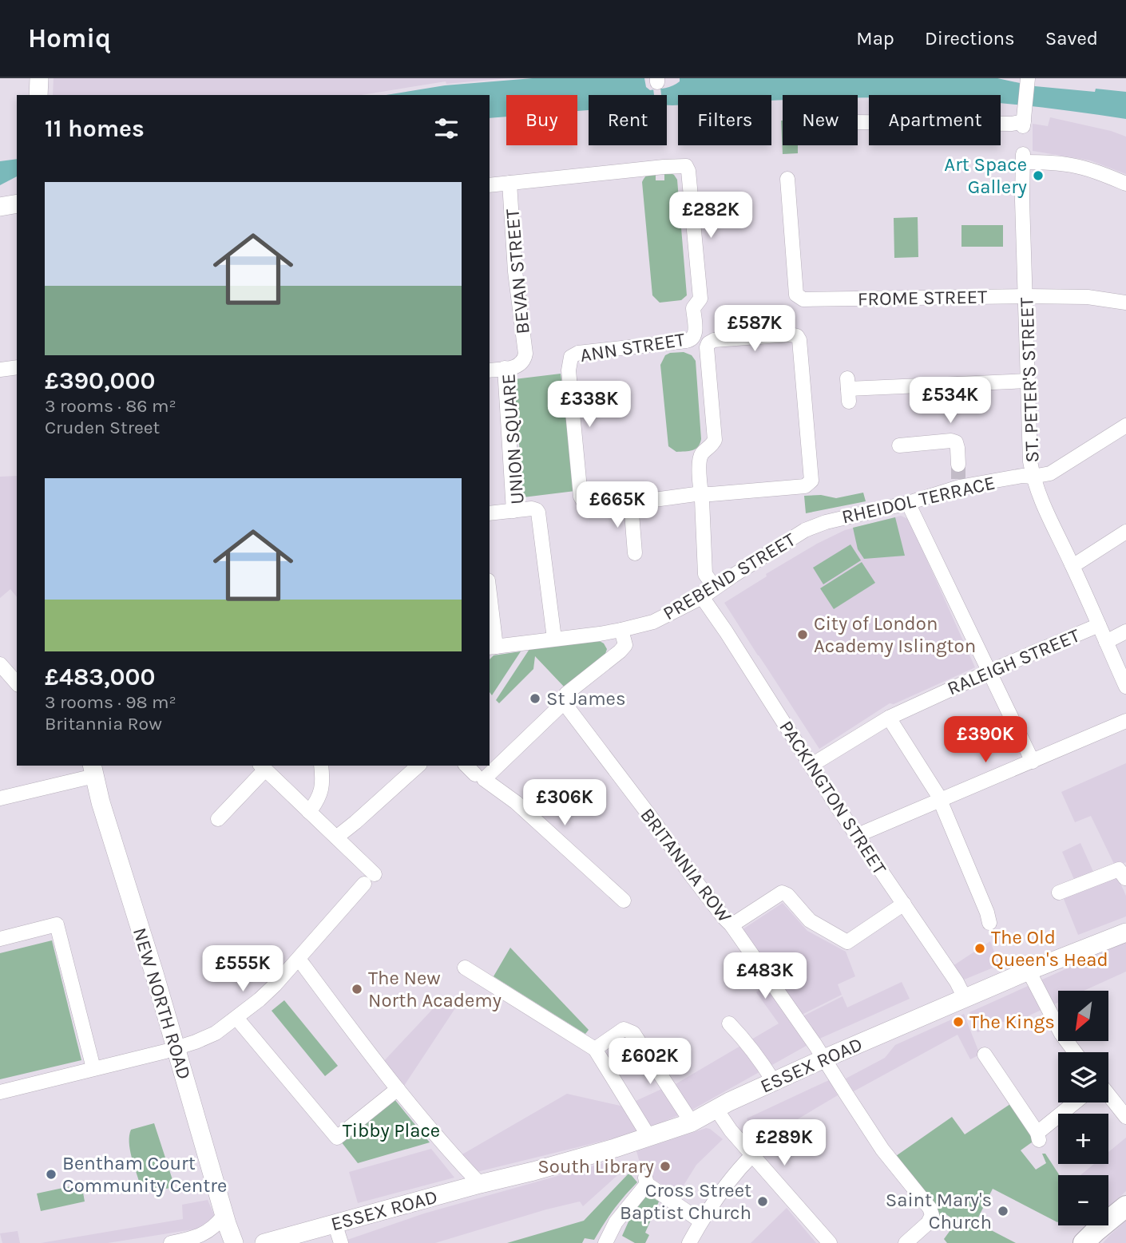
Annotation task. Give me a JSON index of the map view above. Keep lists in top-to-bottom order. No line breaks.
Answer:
{"streets":{"main road":["NEW NORTH ROAD","ESSEX ROAD"],"street":["BEVAN STREET","FROME STREET","ANN STREET","ST. PETER'S STREET","UNION SQUARE","RHEIDOL TERRACE","PREBEND STREET","RALEIGH STREET","PACKINGTON STREET","BRITANNIA ROW"]},"crossings":[["BEVAN STREET","ANN STREET"],["BEVAN STREET","UNION SQUARE"],["FROME STREET","ST. PETER'S STREET"],["ST. PETER'S STREET","RHEIDOL TERRACE"],["ST. PETER'S STREET","RALEIGH STREET"],["UNION SQUARE","PREBEND STREET"],["RHEIDOL TERRACE","PREBEND STREET"],["PREBEND STREET","PACKINGTON STREET"],["RALEIGH STREET","PACKINGTON STREET"],["PACKINGTON STREET","ESSEX ROAD"],["BRITANNIA ROW","ESSEX ROAD"]],"parks":["Tibby Place"],"places":["Art Space Gallery","City of London Academy Islington","St James","The Old Queen's Head","The New North Academy","The Kings","South Library","Bentham Court Community Centre","Cross Street Baptist Church","Saint Mary's Church"],"north":"bottom left","page":{"header":"Homiq","nav":["Map","Directions","Saved"],"chip":["Buy","Rent","Filters","New","Apartment"],"heading":"11 homes","list":[{"name":"£390,000","note":"3 rooms · 86 m² · Cruden Street"},{"name":"£483,000","note":"3 rooms · 98 m² · Britannia Row"}],"price":["£282K","£587K","£534K","£338K","£665K","£390K","£306K","£555K","£483K","£602K","£289K"],"map_buttons":["+","−"]}}
